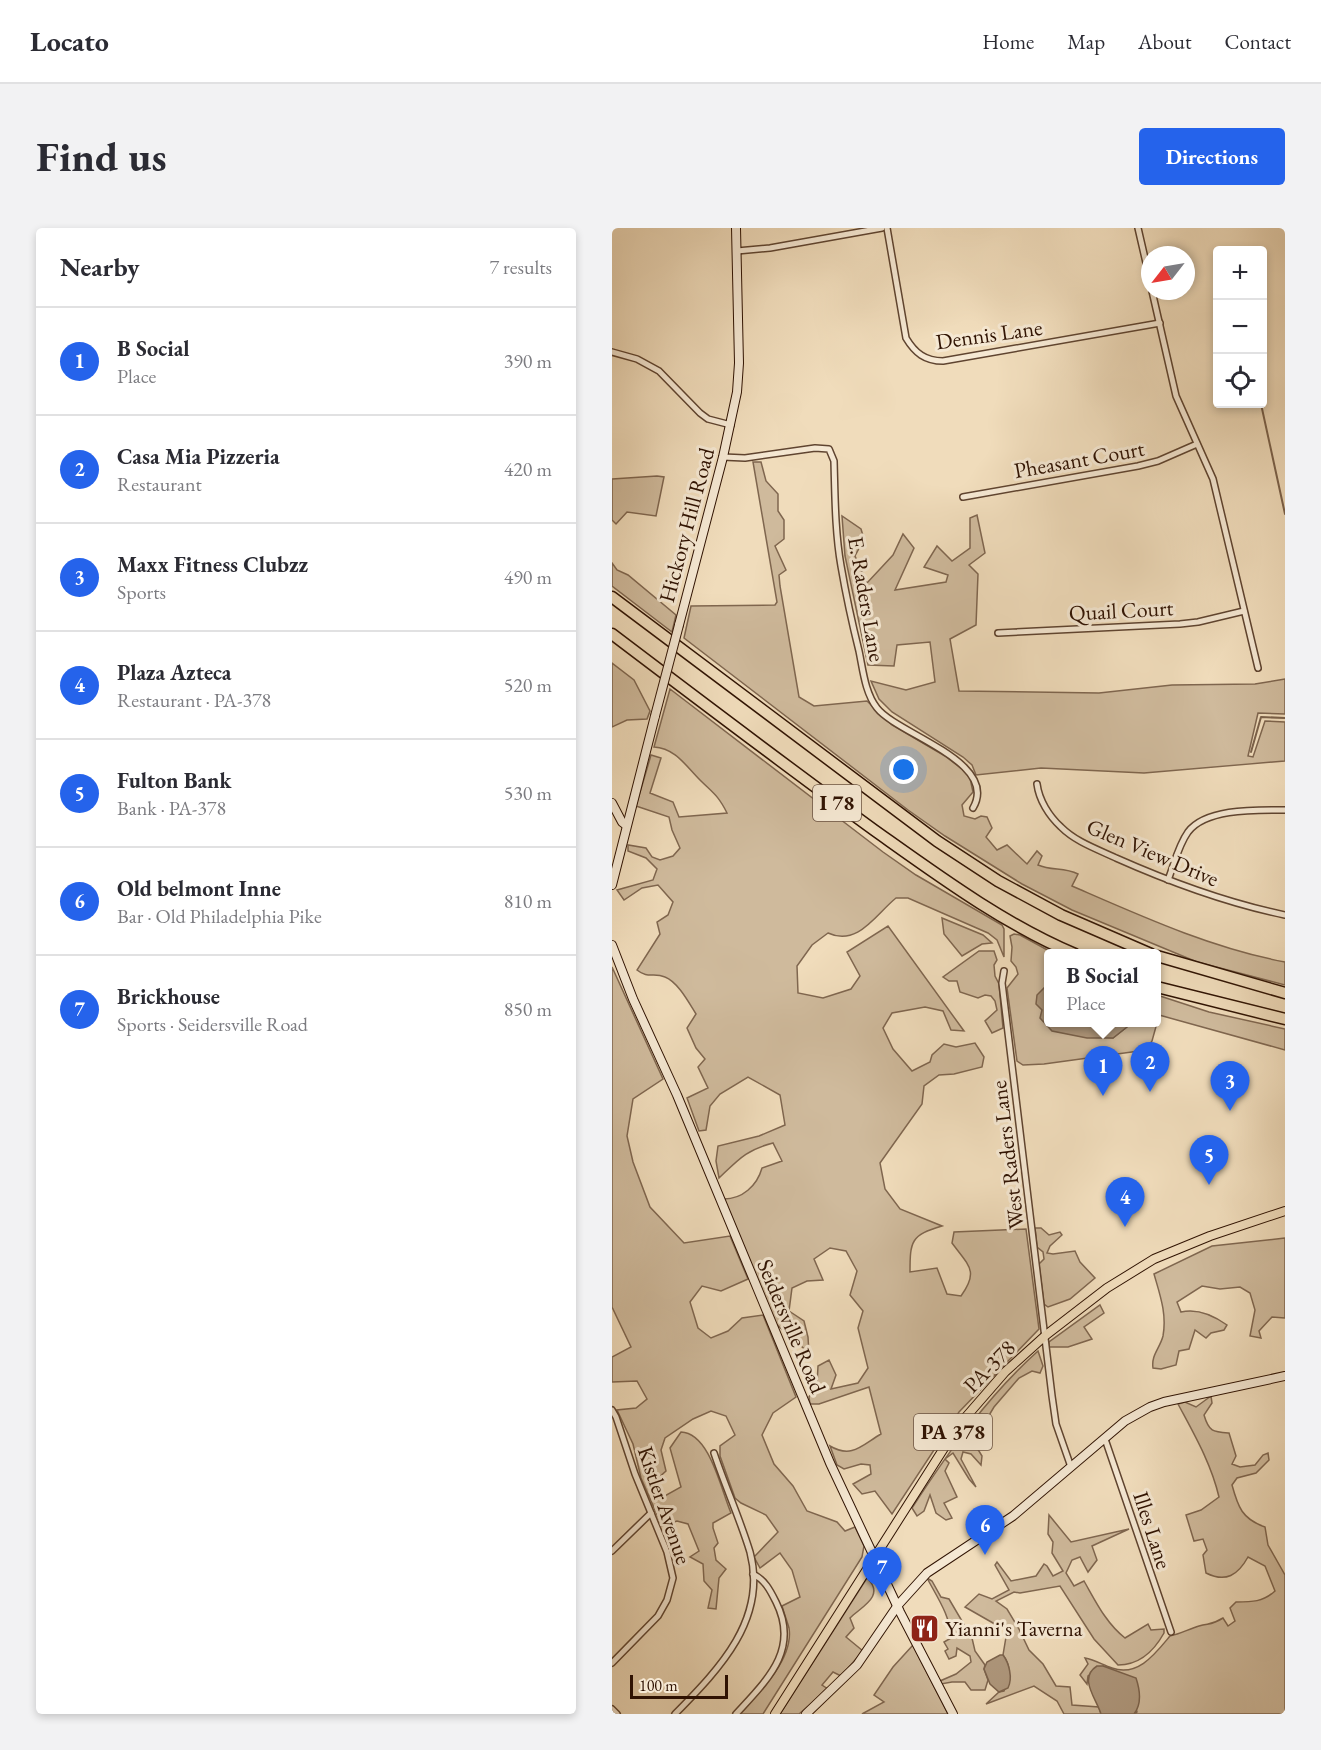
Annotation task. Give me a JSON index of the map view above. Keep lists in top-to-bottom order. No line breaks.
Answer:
{"streets":{"highway":["I 78"],"main road":["PA-378","PA 378"],"street":["Dennis Lane","Pheasant Court","Hickory Hill Road","E. Raders Lane","Quail Court","Glen View Drive","West Raders Lane","Seidersville Road","Kistler Avenue","Illes Lane"]},"crossings":[["Hickory Hill Road","E. Raders Lane"],["West Raders Lane","PA-378"],["Seidersville Road","PA-378"]],"places":{"restaurant":["Yianni's Taverna"]},"scale_bar":"100 m","north":"bottom left","page":{"header":"Locato","nav":["Home","Map","About","Contact"],"buttons":"Directions","title":"Find us","heading":["Nearby","7 results"],"map_buttons":["+","−"],"list":[{"mark":"1","name":"B Social","note":"Place","value":"390 m"},{"mark":"2","name":"Casa Mia Pizzeria","note":"Restaurant","value":"420 m"},{"mark":"3","name":"Maxx Fitness Clubzz","note":"Sports","value":"490 m"},{"mark":"4","name":"Plaza Azteca","note":"Restaurant · PA-378","value":"520 m"},{"mark":"5","name":"Fulton Bank","note":"Bank · PA-378","value":"530 m"},{"mark":"6","name":"Old belmont Inne","note":"Bar · Old Philadelphia Pike","value":"810 m"},{"mark":"7","name":"Brickhouse","note":"Sports · Seidersville Road","value":"850 m"}],"popup":["B Social","Place"],"pins":["2","1","3","5","4","6","7"],"scale":"100 m"}}
